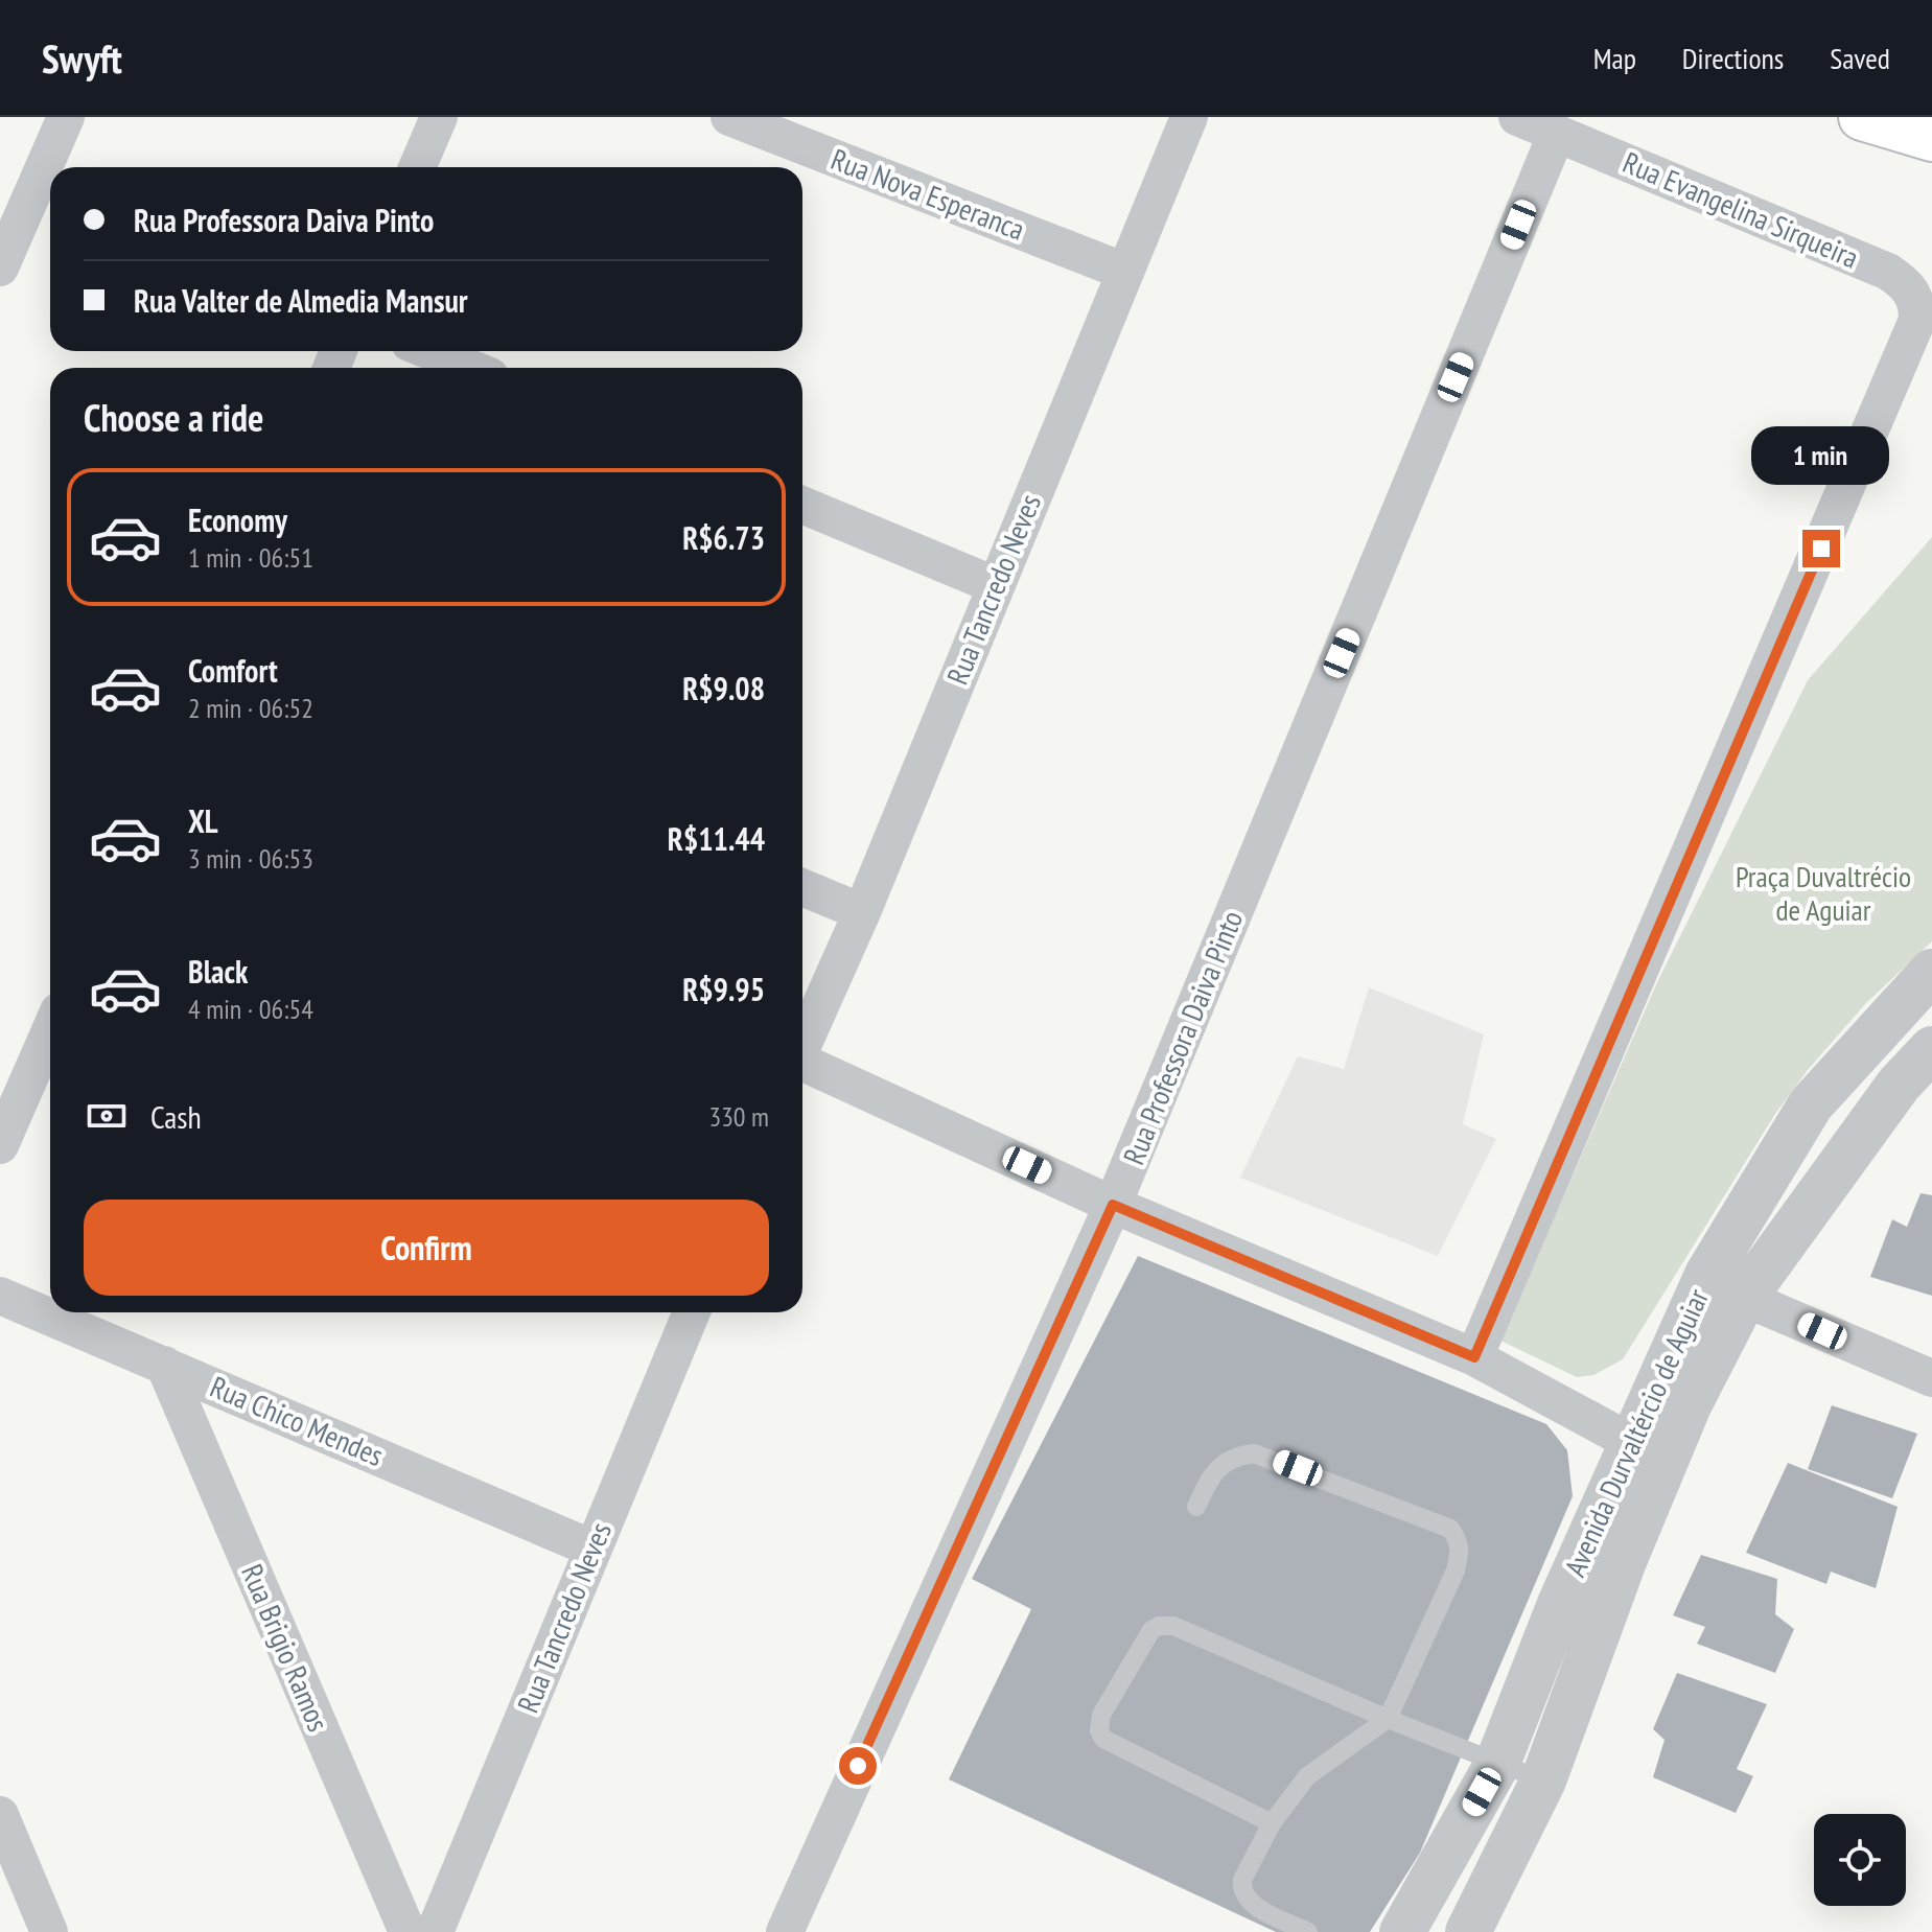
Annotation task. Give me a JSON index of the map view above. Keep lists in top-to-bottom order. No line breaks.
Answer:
{"streets":{"street":["Rua Nova Esperanca","Rua Evangelina Sirqueira","Rua Tancredo Neves","Rua Professora Daiva Pinto","Rua Chico Mendes","Avenida Durvaltércio de Aguiar","Rua Brigio Ramos"]},"crossings":[["Rua Nova Esperanca","Rua Tancredo Neves"],["Rua Evangelina Sirqueira","Rua Tancredo Neves"],["Rua Evangelina Sirqueira","Rua Professora Daiva Pinto"],["Rua Tancredo Neves","Rua Professora Daiva Pinto"],["Rua Tancredo Neves","Rua Chico Mendes"],["Rua Tancredo Neves","Avenida Durvaltércio de Aguiar"],["Rua Chico Mendes","Rua Brigio Ramos"]],"parks":["Praça Duvaltrécio de Aguiar"],"page":{"header":"Swyft","nav":["Map","Directions","Saved"],"banner":["Rua Professora Daiva Pinto","Rua Valter de Almedia Mansur"],"heading":"Choose a ride","bubble":"1 min","list":[{"name":"Economy","note":"1 min · 06:51","value":"R$6.73"},{"name":"Comfort","note":"2 min · 06:52","value":"R$9.08"},{"name":"XL","note":"3 min · 06:53","value":"R$11.44"},{"name":"Black","note":"4 min · 06:54","value":"R$9.95"}],"pay":["Cash","330 m"],"buttons":"Confirm"}}
